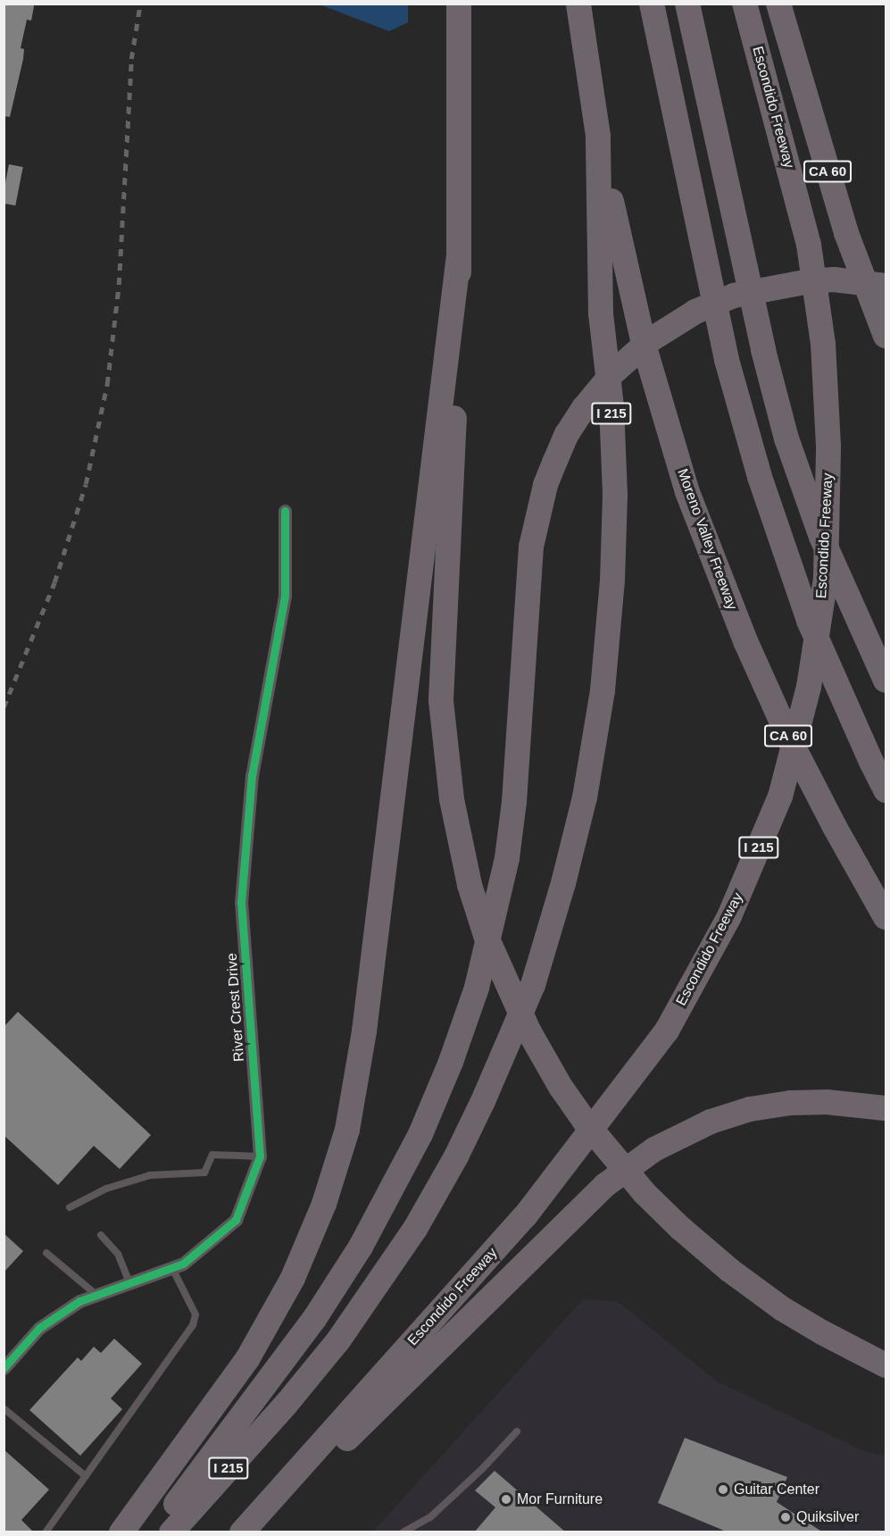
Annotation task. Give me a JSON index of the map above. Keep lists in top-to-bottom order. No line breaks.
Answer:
{"streets":{"highway":["Escondido Freeway","CA 60","I 215","Moreno Valley Freeway"],"street":["River Crest Drive"]},"crossings":[["I 215","Moreno Valley Freeway"]],"places":["Guitar Center","Mor Furniture","Quiksilver"]}
